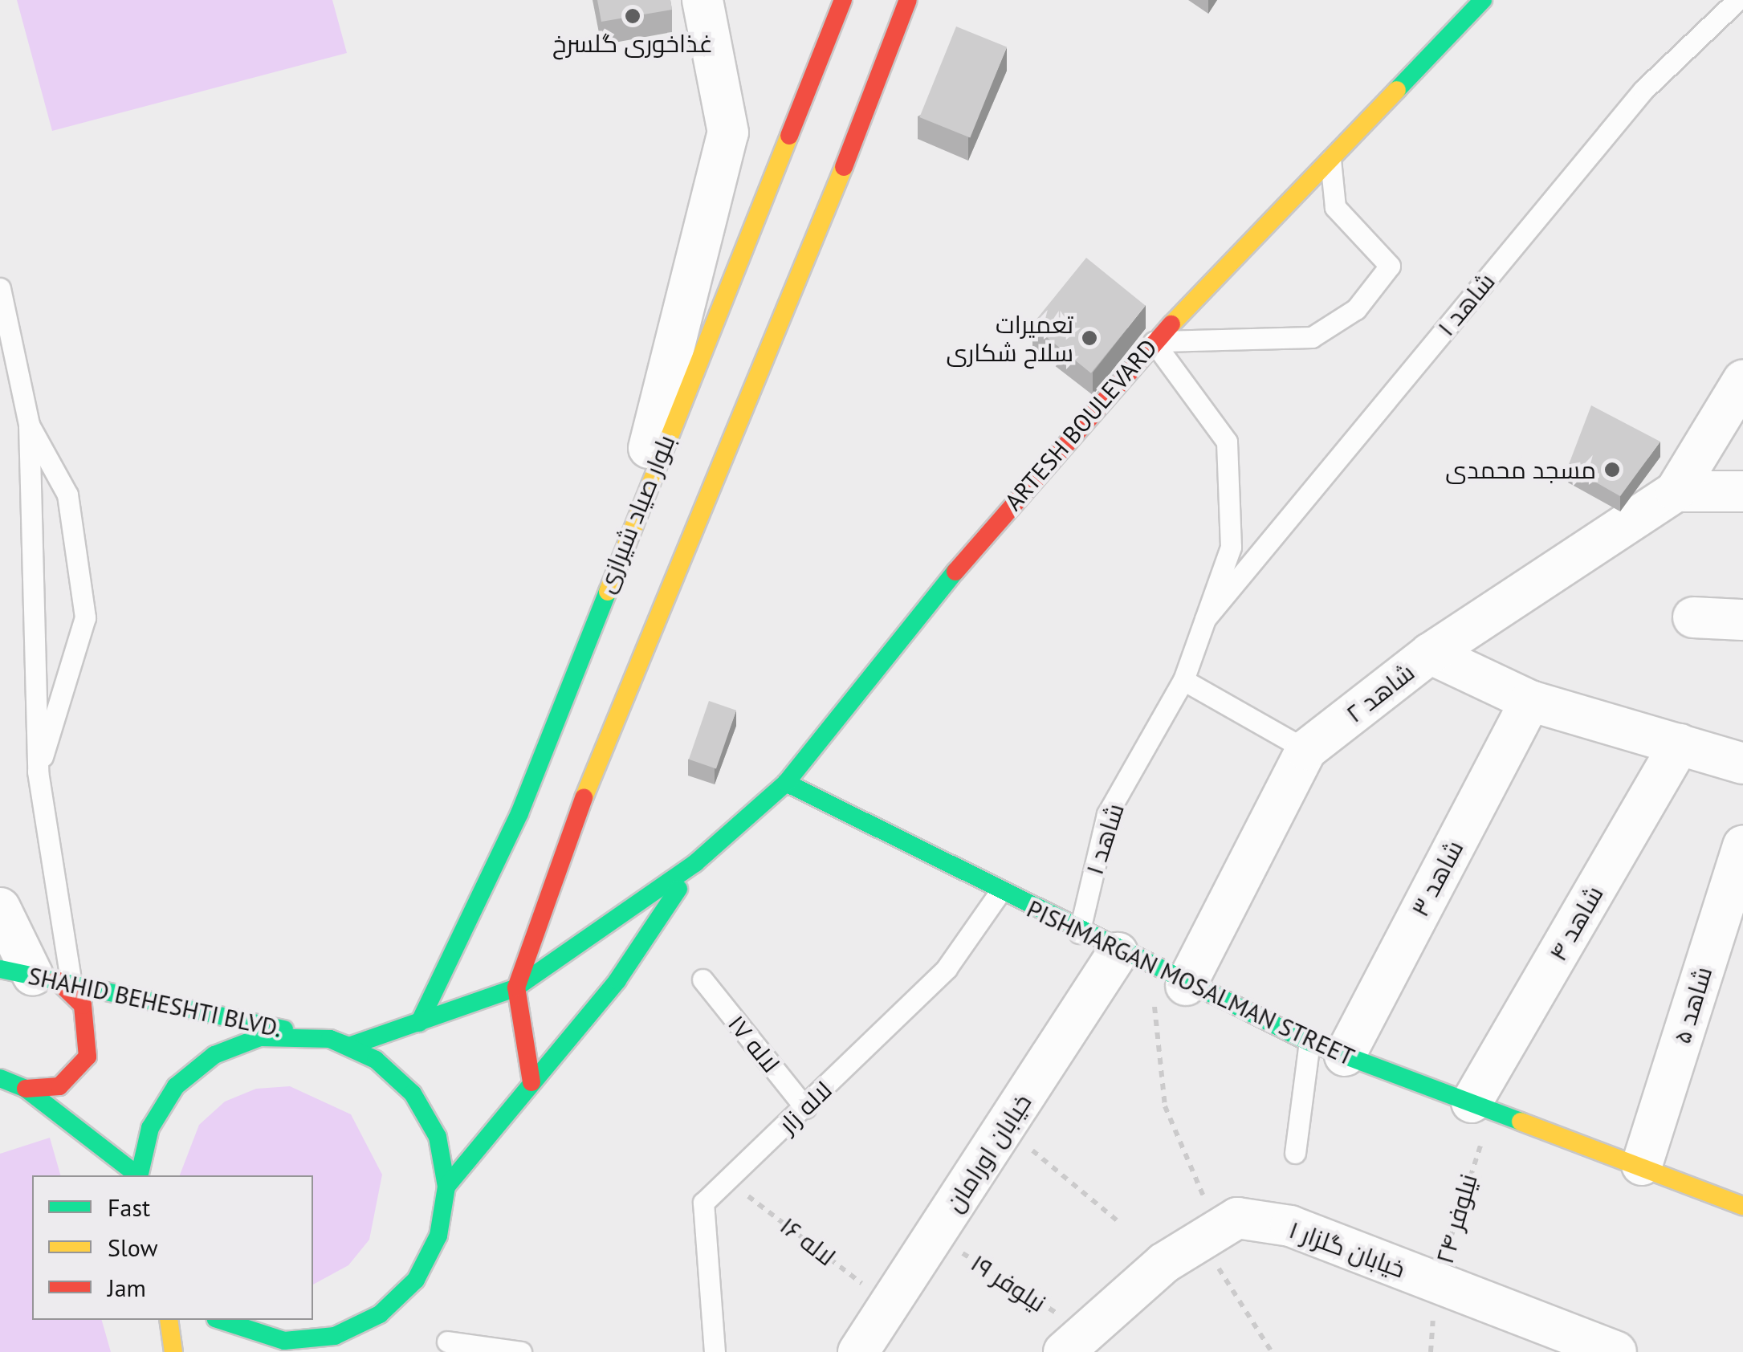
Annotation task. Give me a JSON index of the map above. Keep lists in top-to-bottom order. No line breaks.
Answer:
{"streets":{"main road":["ARTESH BOULEVARD","بلوار صیاد شیرازی","PISHMARGAN MOSALMAN STREET","SHAHID BEHESHTI BLVD."],"street":["شاهد ۲","شاهد ۳","شاهد ۴","شاهد ۵","خیابان اورامان","خیابان گلزار ۱"],"lane":["شاهد ۱","لاله ۱۷","لاله زار"],"path":["نیلوفر ۲۴","لاله ۱۶","نیلوفر ۱۹"]},"crossings":[["شاهد ۱","ARTESH BOULEVARD"],["شاهد ۱","PISHMARGAN MOSALMAN STREET"],["ARTESH BOULEVARD","PISHMARGAN MOSALMAN STREET"],["شاهد ۲","PISHMARGAN MOSALMAN STREET"],["شاهد ۳","PISHMARGAN MOSALMAN STREET"],["شاهد ۴","PISHMARGAN MOSALMAN STREET"],["شاهد ۴","نیلوفر ۲۴"],["PISHMARGAN MOSALMAN STREET","شاهد ۵"],["PISHMARGAN MOSALMAN STREET","لاله زار"],["PISHMARGAN MOSALMAN STREET","خیابان اورامان"],["PISHMARGAN MOSALMAN STREET","نیلوفر ۲۴"],["لاله ۱۷","لاله زار"],["لاله زار","لاله ۱۶"],["خیابان اورامان","لاله ۱۶"],["خیابان اورامان","نیلوفر ۱۹"],["نیلوفر ۲۴","خیابان گلزار ۱"],["خیابان گلزار ۱","نیلوفر ۱۹"]],"places":["غذاخوری گلسرخ","تعمیرات سلاح شکاری","مسجد محمدی"],"legend":["Fast","Slow","Jam"]}
